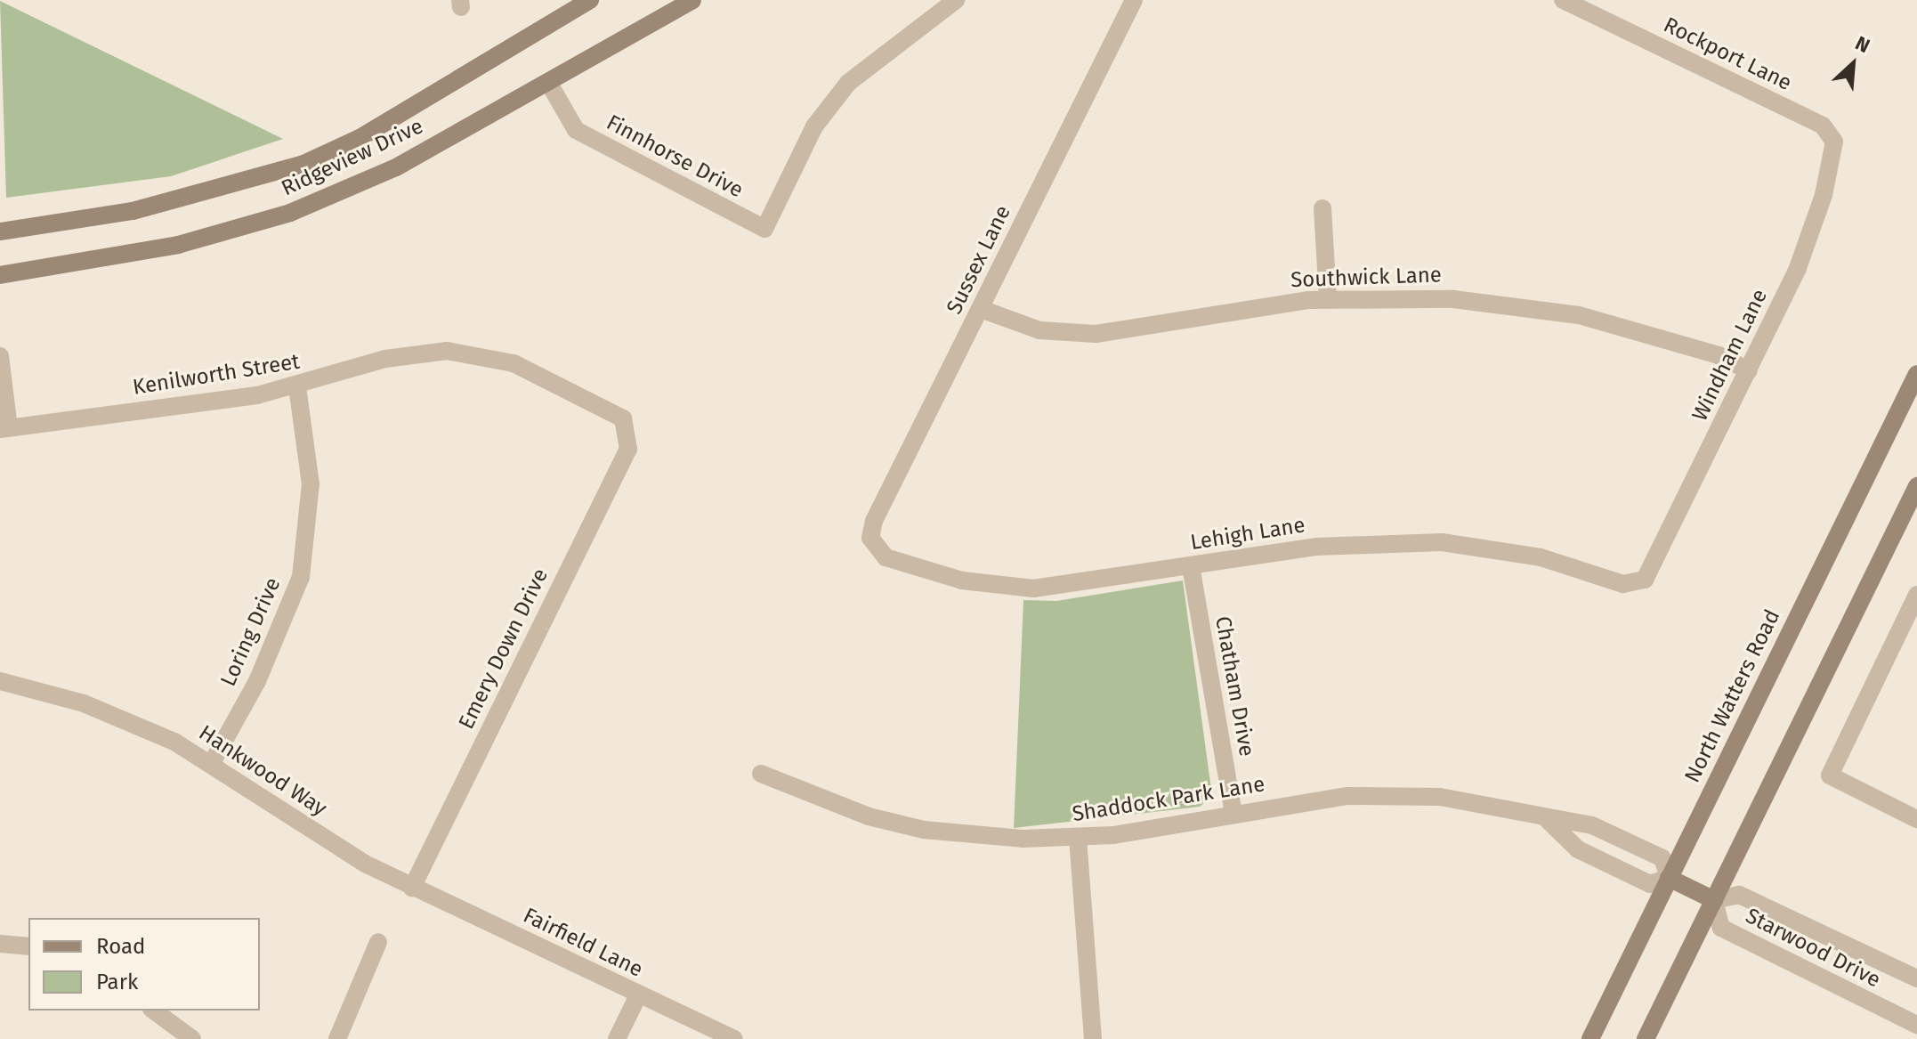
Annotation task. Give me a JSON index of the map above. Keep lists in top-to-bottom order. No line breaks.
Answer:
{"streets":{"main road":["Ridgeview Drive","North Watters Road"],"street":["Rockport Lane","Finnhorse Drive","Sussex Lane","Southwick Lane","Windham Lane","Kenilworth Street","Lehigh Lane","Loring Drive","Emery Down Drive","Chatham Drive","Hankwood Way","Shaddock Park Lane","Fairfield Lane","Starwood Drive"]},"crossings":[["Rockport Lane","Windham Lane"],["Finnhorse Drive","Ridgeview Drive"],["Sussex Lane","Southwick Lane"],["Sussex Lane","Lehigh Lane"],["Southwick Lane","Windham Lane"],["Windham Lane","Lehigh Lane"],["Kenilworth Street","Loring Drive"],["Kenilworth Street","Emery Down Drive"],["Lehigh Lane","Chatham Drive"],["Loring Drive","Hankwood Way"],["Emery Down Drive","Hankwood Way"],["Emery Down Drive","Fairfield Lane"],["Chatham Drive","Shaddock Park Lane"],["North Watters Road","Shaddock Park Lane"],["Hankwood Way","Fairfield Lane"]],"legend":["Road","Park"],"north":"top right"}
